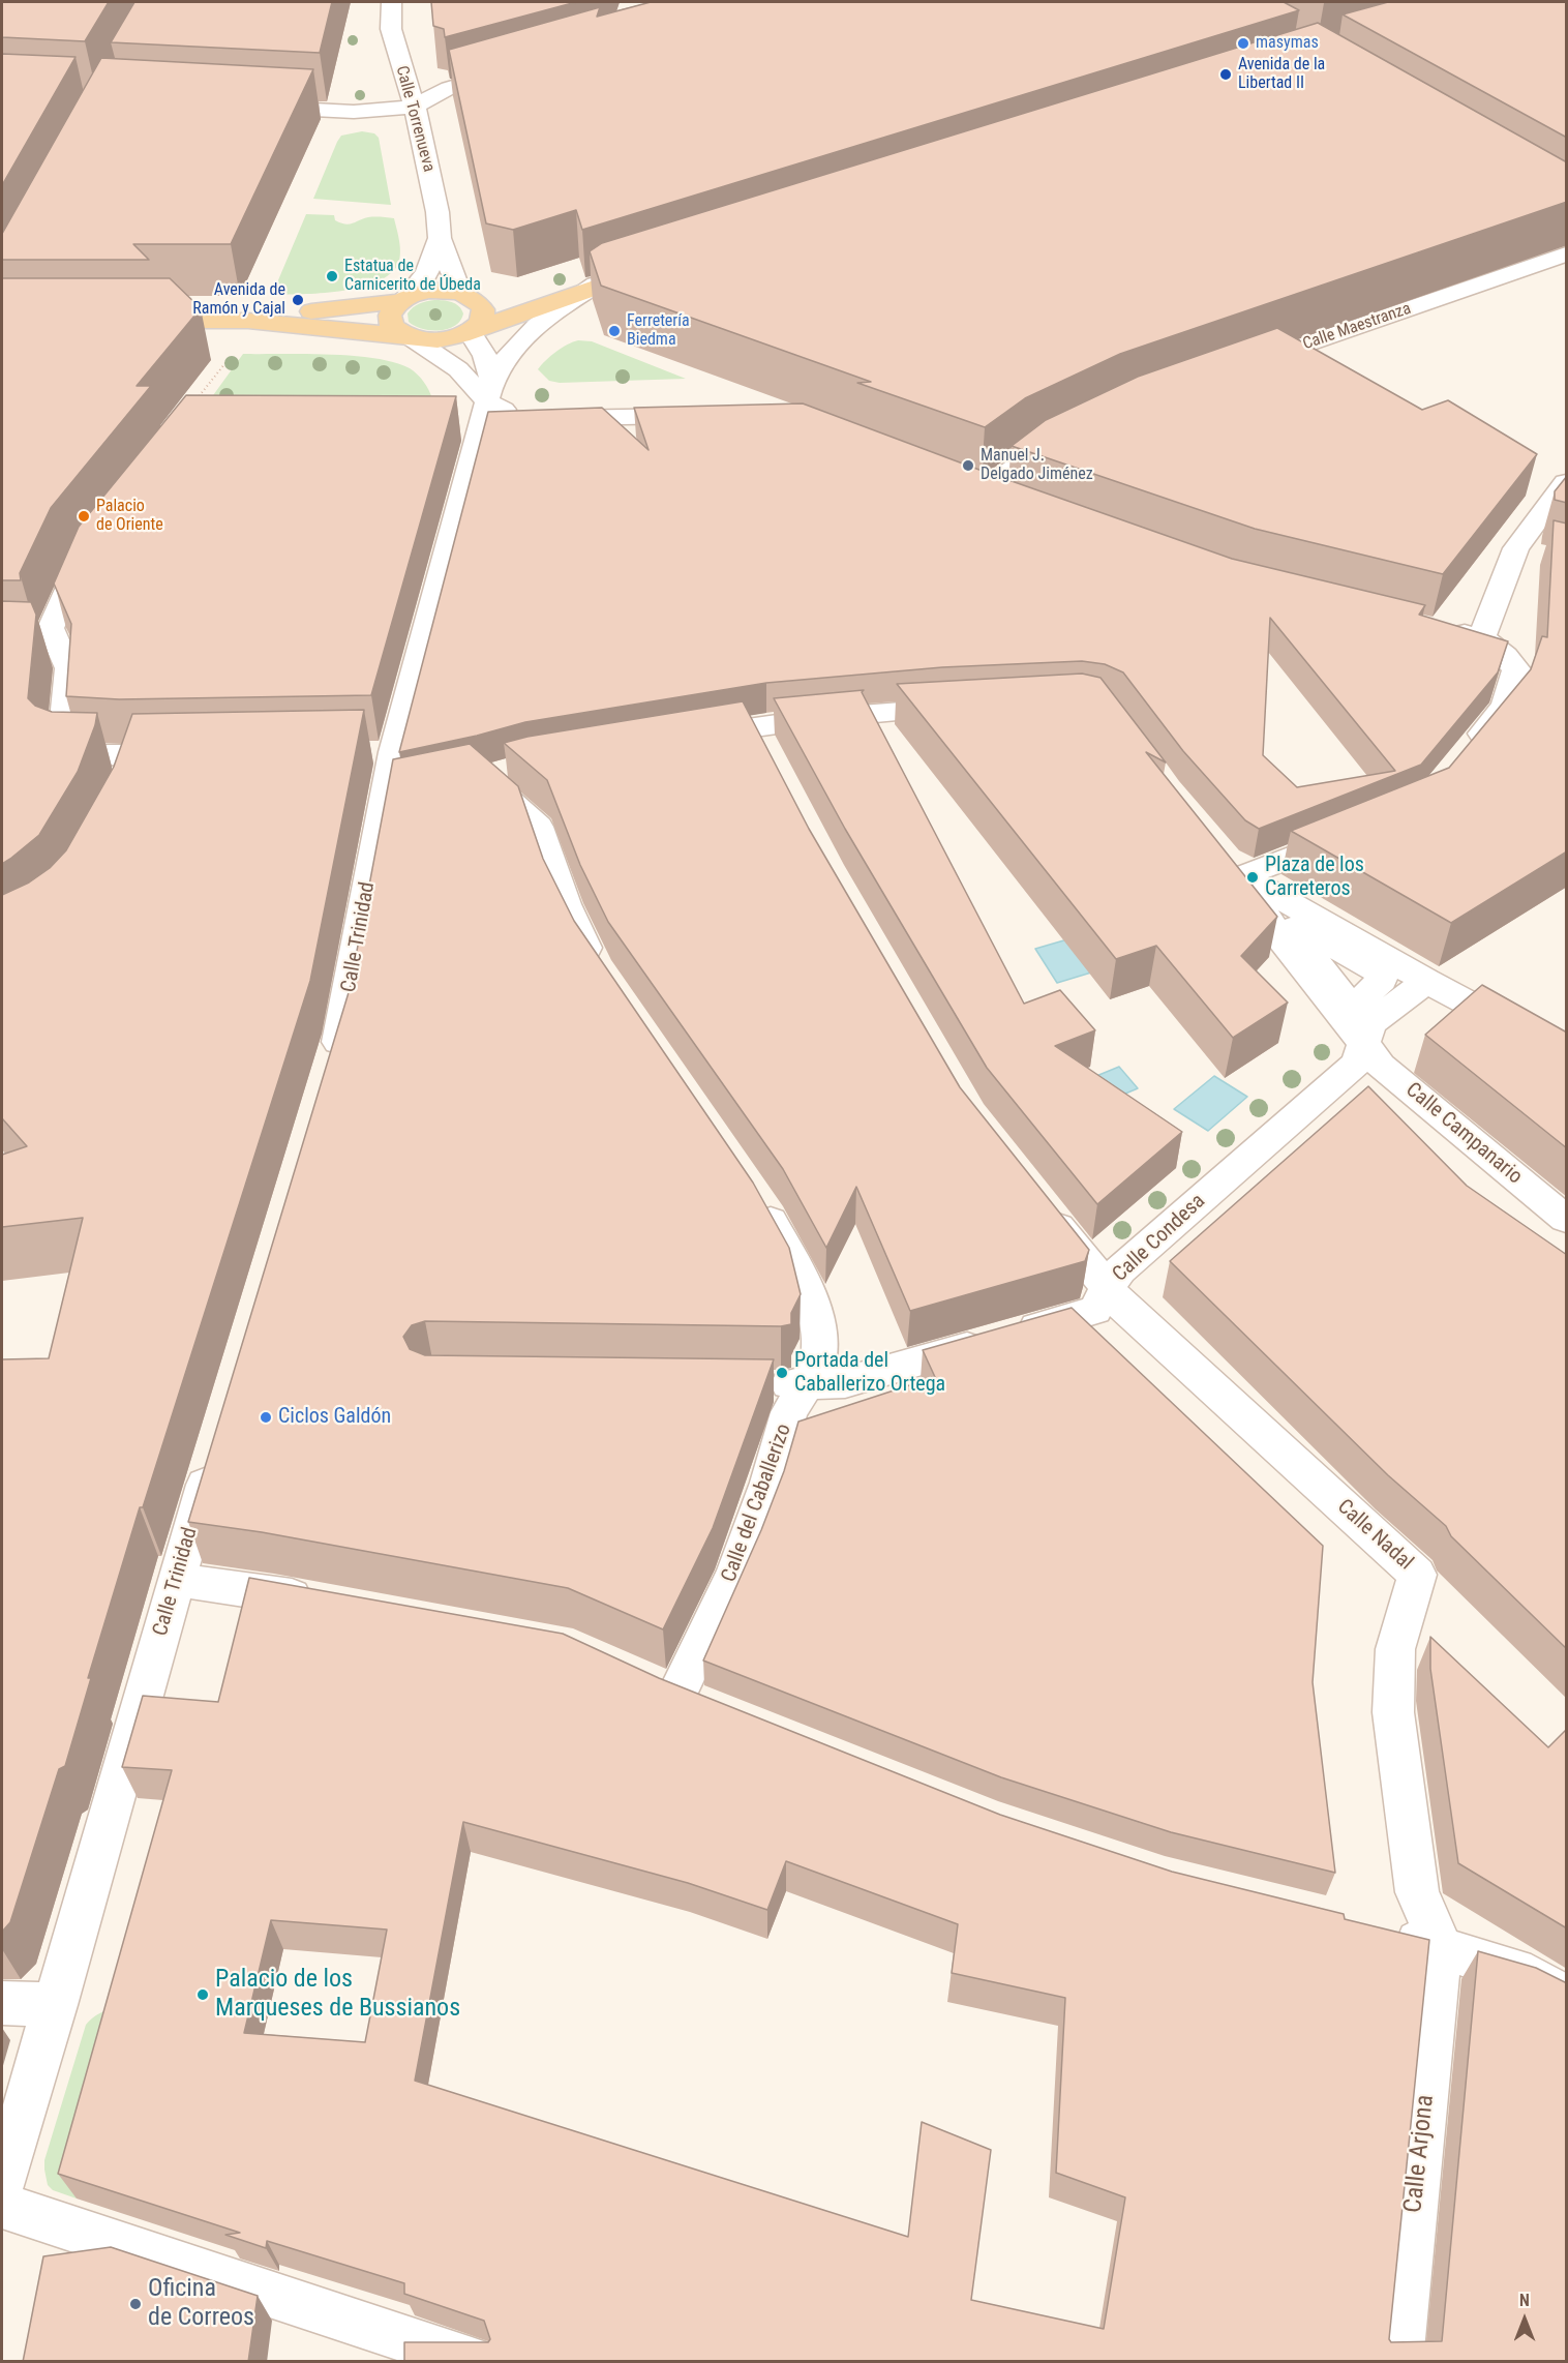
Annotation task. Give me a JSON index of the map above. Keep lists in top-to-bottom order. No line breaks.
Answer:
{"streets":{"street":["Calle Torrenueva","Calle Maestranza","Calle Trinidad","Calle Campanario","Calle Condesa","Calle del Caballerizo","Calle Nadal","Calle Arjona"]},"crossings":[["Calle Campanario","Calle Condesa"],["Calle Condesa","Calle del Caballerizo"],["Calle Condesa","Calle Nadal"],["Calle Nadal","Calle Arjona"]],"places":["masymas","Avenida de la Libertad II","Estatua de Carnicerito de Úbeda","Avenida de Ramón y Cajal","Ferretería Biedma","Manuel J. Delgado Jiménez","Palacio de Oriente","Plaza de los Carreteros","Portada del Caballerizo Ortega","Ciclos Galdón","Palacio de los Marqueses de Bussianos","Oficina de Correos"],"north":"top"}
